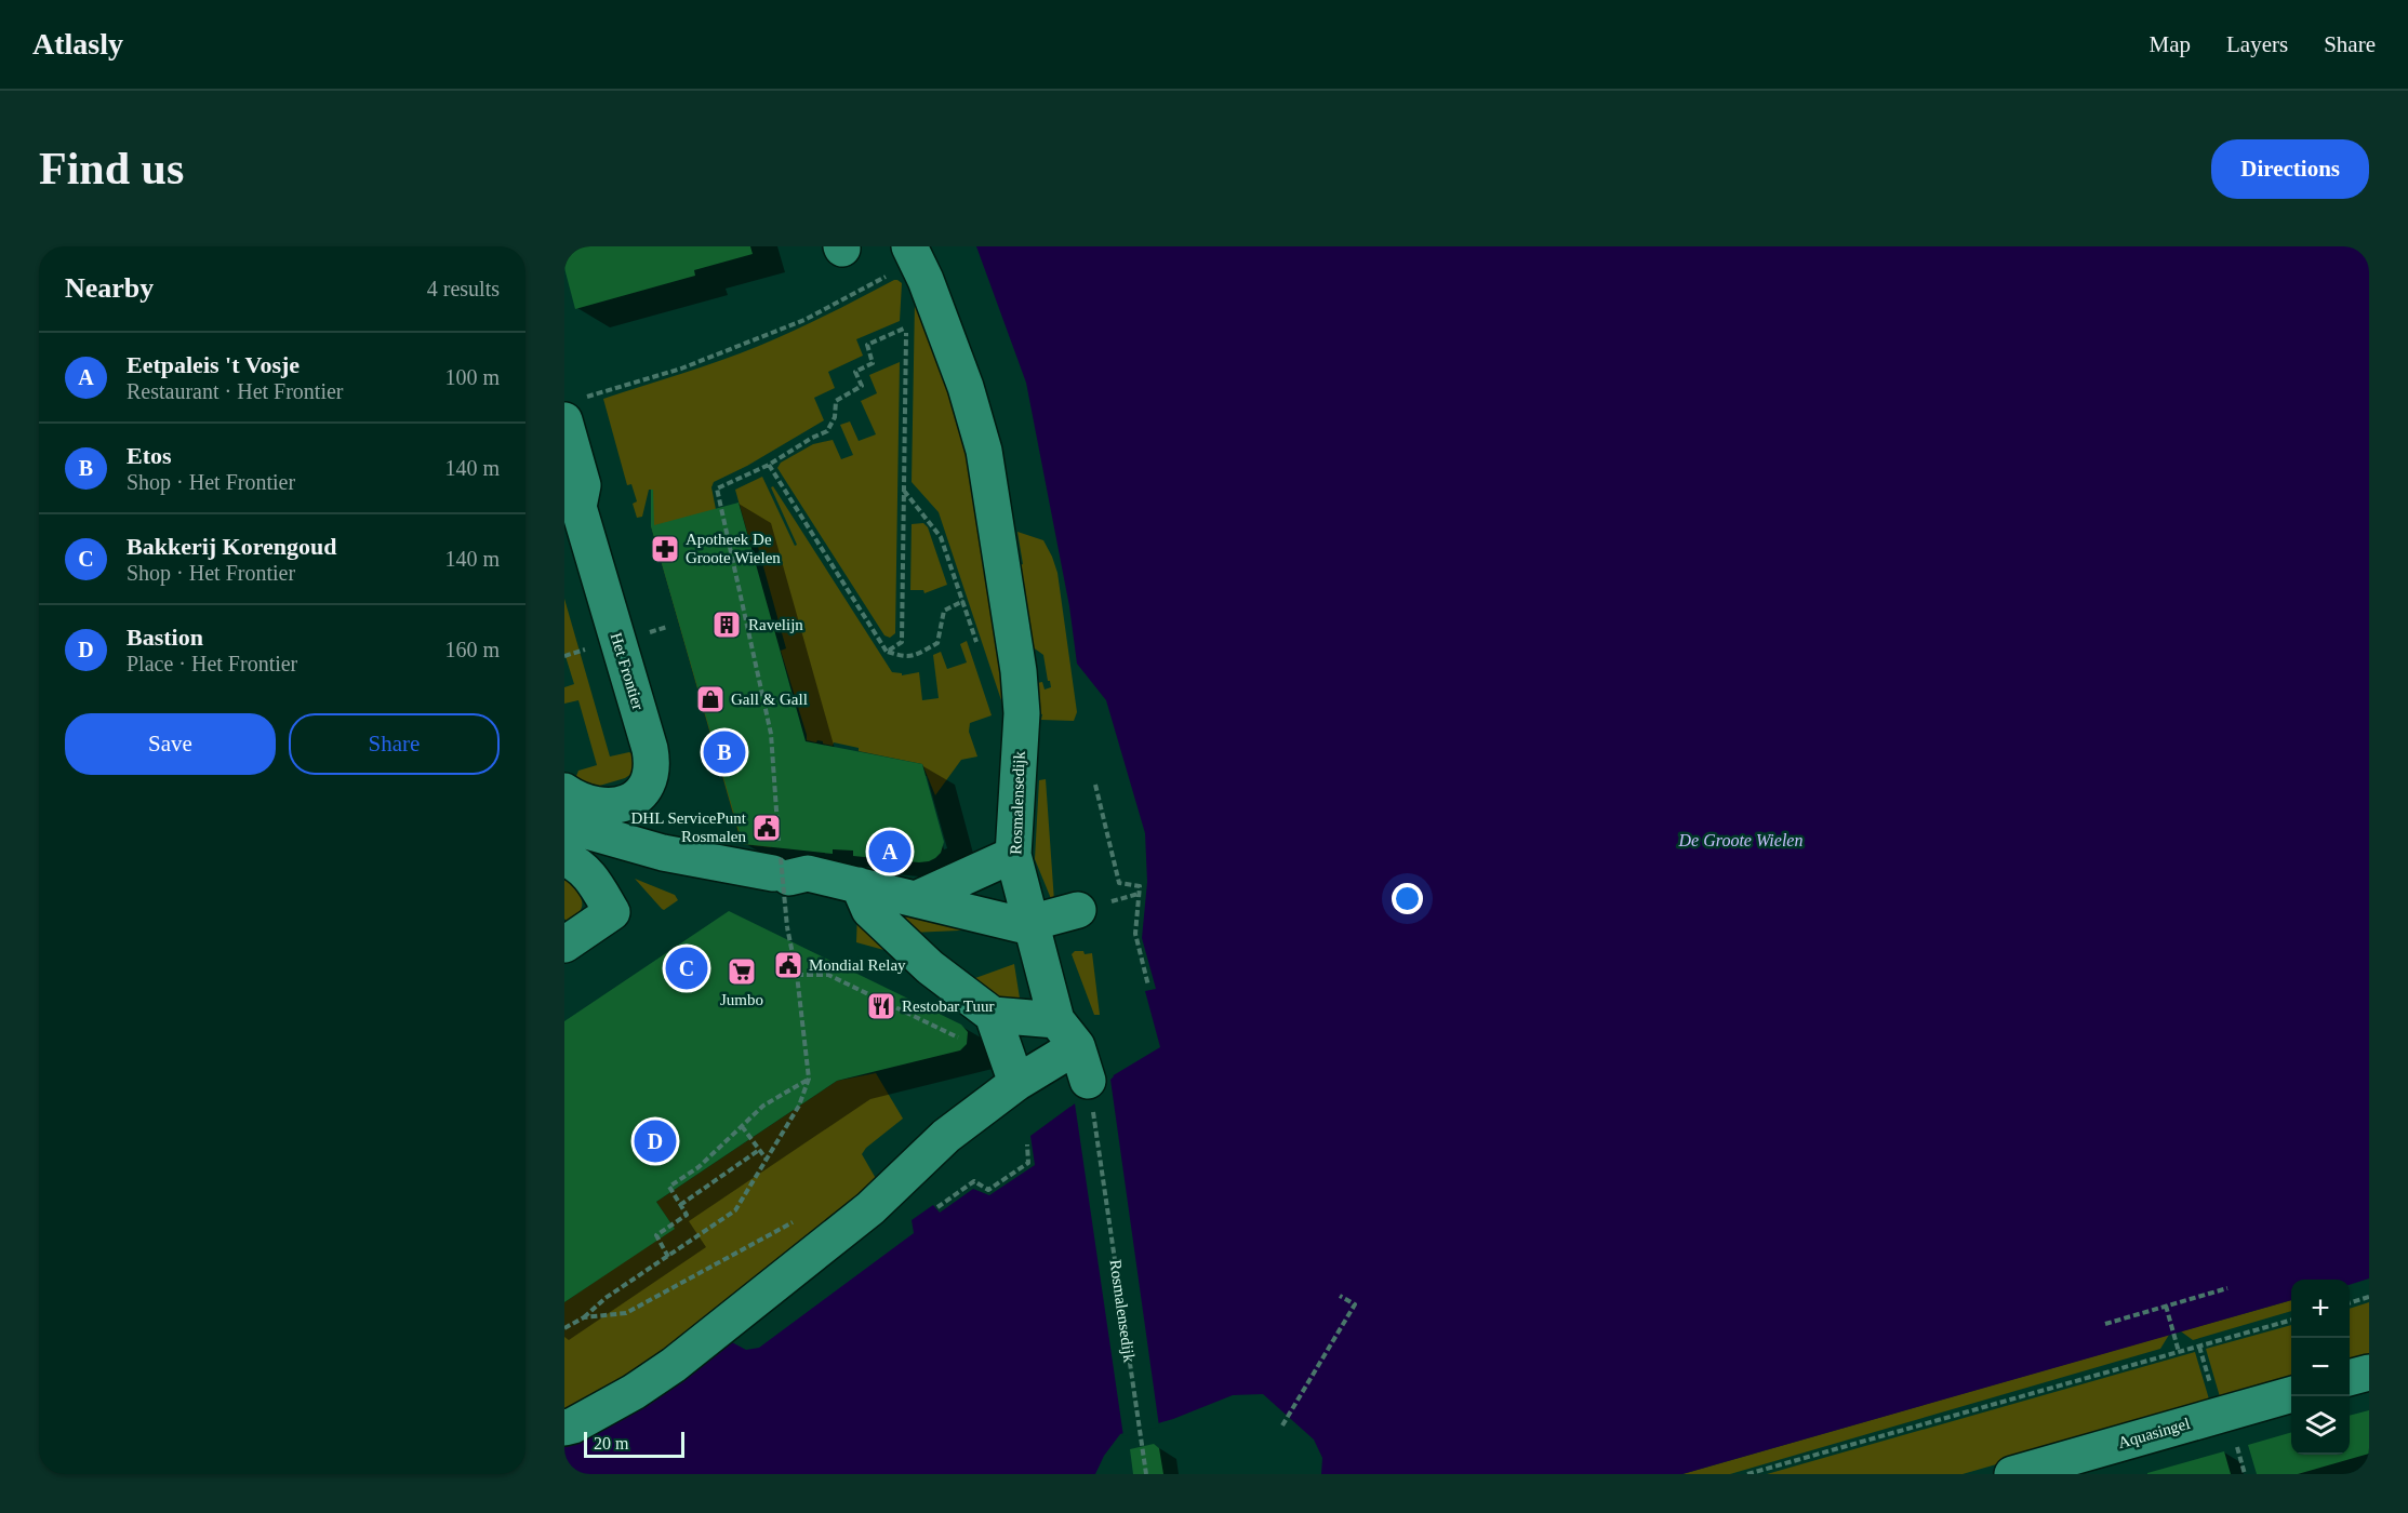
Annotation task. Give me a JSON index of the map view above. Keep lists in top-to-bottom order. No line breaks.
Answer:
{"streets":{"street":["Het Frontier","Rosmalensedijk","Aquasingel"]},"crossings":[["Het Frontier","Rosmalensedijk"]],"water":["De Groote Wielen"],"places":{"pharmacy":["Apotheek De Groote Wielen"],"building":["Ravelijn"],"shop":["Gall & Gall"],"public building":["DHL ServicePunt Rosmalen","Mondial Relay"],"supermarket":["Jumbo"],"restaurant":["Restobar Tuur"]},"scale_bar":"20 m","page":{"header":"Atlasly","nav":["Map","Layers","Share"],"buttons":["Directions",["Save","Share"]],"title":"Find us","heading":["Nearby","4 results"],"list":[{"mark":"A","name":"Eetpaleis 't Vosje","note":"Restaurant · Het Frontier","value":"100 m"},{"mark":"B","name":"Etos","note":"Shop · Het Frontier","value":"140 m"},{"mark":"C","name":"Bakkerij Korengoud","note":"Shop · Het Frontier","value":"140 m"},{"mark":"D","name":"Bastion","note":"Place · Het Frontier","value":"160 m"}],"pins":["B","A","C","D"],"map_buttons":["+","−"],"scale":"20 m"}}
